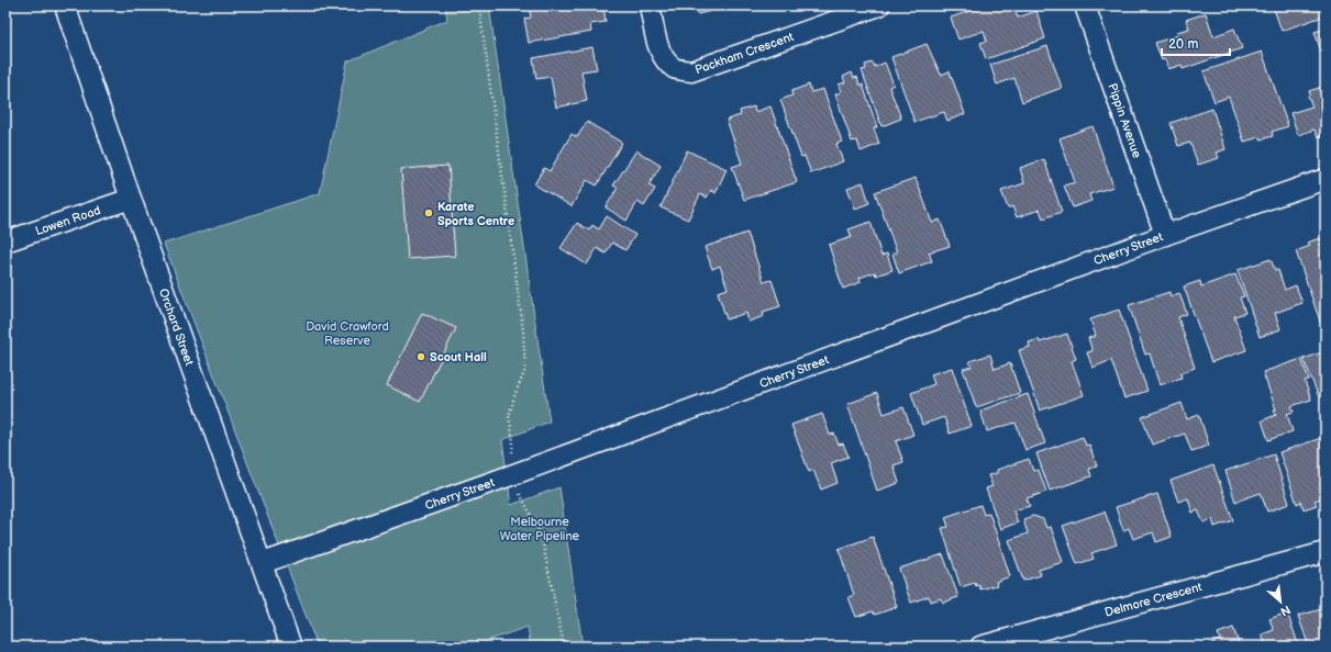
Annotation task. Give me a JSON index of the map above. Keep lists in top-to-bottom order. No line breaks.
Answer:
{"streets":{"street":["Packham Crescent","Pippin Avenue","Lowen Road","Cherry Street","Orchard Street","Delmore Crescent"]},"crossings":[["Pippin Avenue","Cherry Street"],["Lowen Road","Orchard Street"],["Cherry Street","Orchard Street"]],"parks":["David Crawford Reserve","Melbourne Water Pipeline"],"places":["Karate Sports Centre","Scout Hall"],"scale_bar":"20 m","north":"bottom right"}
